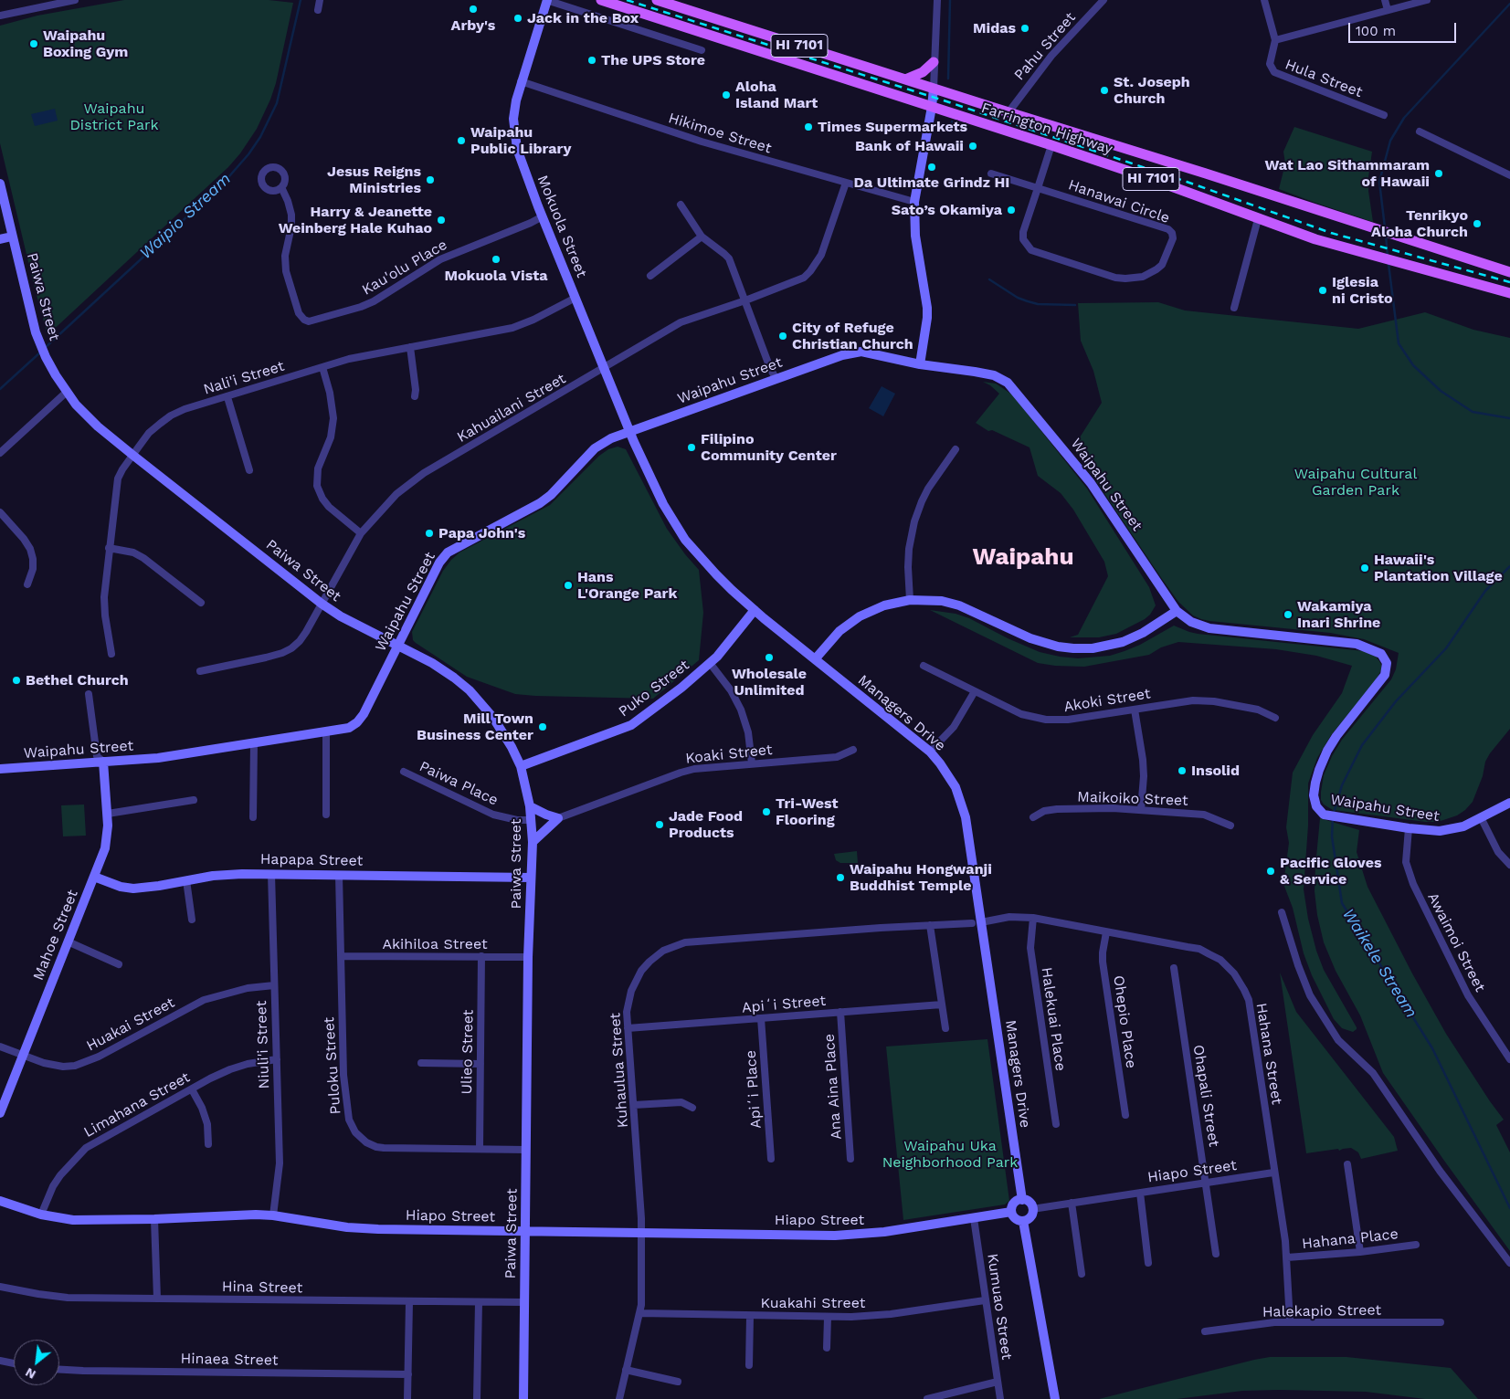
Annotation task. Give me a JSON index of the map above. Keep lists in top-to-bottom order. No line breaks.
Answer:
{"streets":{"main road":["HI 7101","Farrington Highway"],"street":["Pahu Street","Hula Street","Hikimoe Street","Hanawai Circle","Mokuola Street","Kau'olu Place","Paiwa Street","Nali'i Street","Waipahu Street","Kahuailani Street","Puko Street","Akoki Street","Managers Drive","Koaki Street","Paiwa Place","Maikoiko Street","Hapapa Street","Mahoe Street","Awaimoi Street","Akihiloa Street","Apiʻi Street","Halekuai Place","Ohepio Place","Huakai Street","Niuli'i Street","Ulieo Street","Hahana Street","Puloku Street","Kuhaulua Street","Ana Aina Place","Apiʻi Place","Ohapali Street","Limahana Street","Hiapo Street","Hahana Place","Hina Street","Kuakahi Street","Kumuao Street","Halekapio Street","Hinaea Street"]},"crossings":[["Pahu Street","Farrington Highway"],["Farrington Highway","Hanawai Circle"],["Hikimoe Street","Mokuola Street"],["Hikimoe Street","Kahuailani Street"],["Mokuola Street","Kau'olu Place"],["Mokuola Street","Nali'i Street"],["Mokuola Street","Waipahu Street"],["Mokuola Street","Kahuailani Street"],["Mokuola Street","Managers Drive"],["Paiwa Street","Nali'i Street"],["Paiwa Street","Waipahu Street"],["Paiwa Street","Kahuailani Street"],["Paiwa Street","Puko Street"],["Paiwa Street","Paiwa Place"],["Paiwa Street","Hapapa Street"],["Paiwa Street","Akihiloa Street"],["Paiwa Street","Puloku Street"],["Paiwa Street","Hiapo Street"],["Paiwa Street","Hina Street"],["Waipahu Street","Managers Drive"],["Waipahu Street","Mahoe Street"],["Waipahu Street","Awaimoi Street"],["Puko Street","Managers Drive"],["Managers Drive","Hahana Street"],["Managers Drive","Kuhaulua Street"],["Managers Drive","Hiapo Street"],["Hapapa Street","Mahoe Street"],["Hapapa Street","Niuli'i Street"],["Hapapa Street","Puloku Street"],["Mahoe Street","Huakai Street"],["Akihiloa Street","Ulieo Street"],["Akihiloa Street","Puloku Street"],["Apiʻi Street","Kuhaulua Street"],["Apiʻi Street","Ana Aina Place"],["Apiʻi Street","Apiʻi Place"],["Halekuai Place","Hahana Street"],["Ohepio Place","Hahana Street"],["Huakai Street","Niuli'i Street"],["Niuli'i Street","Limahana Street"],["Niuli'i Street","Hiapo Street"],["Ulieo Street","Puloku Street"],["Hahana Street","Kuhaulua Street"],["Hahana Street","Hiapo Street"],["Hahana Street","Hahana Place"],["Hahana Street","Halekapio Street"],["Kuhaulua Street","Hiapo Street"],["Kuhaulua Street","Kuakahi Street"],["Ohapali Street","Hiapo Street"],["Limahana Street","Hiapo Street"],["Hiapo Street","Kumuao Street"],["Kuakahi Street","Kumuao Street"]],"districts":["Waipahu"],"water":["Waipio Stream","Waikele Stream"],"parks":["Waipahu District Park","Waipahu Cultural Garden Park","Waipahu Uka Neighborhood Park"],"places":["Arby's","Jack in the Box","Midas","Waipahu Boxing Gym","The UPS Store","St. Joseph Church","Aloha Island Mart","Times Supermarkets","Waipahu Public Library","Bank of Hawaii","Da Ultimate Grindz HI","Wat Lao Sithammaram of Hawaii","Jesus Reigns Ministries","Sato’s Okamiya","Harry & Jeanette Weinberg Hale Kuhao","Tenrikyo Aloha Church","Mokuola Vista","Iglesia ni Cristo","City of Refuge Christian Church","Filipino Community Center","Papa John's","Hawaii's Plantation Village","Hans L'Orange Park","Wakamiya Inari Shrine","Wholesale Unlimited","Bethel Church","Mill Town Business Center","Insolid","Tri-West Flooring","Jade Food Products","Pacific Gloves & Service","Waipahu Hongwanji Buddhist Temple"],"scale_bar":"100 m","north":"bottom left"}
